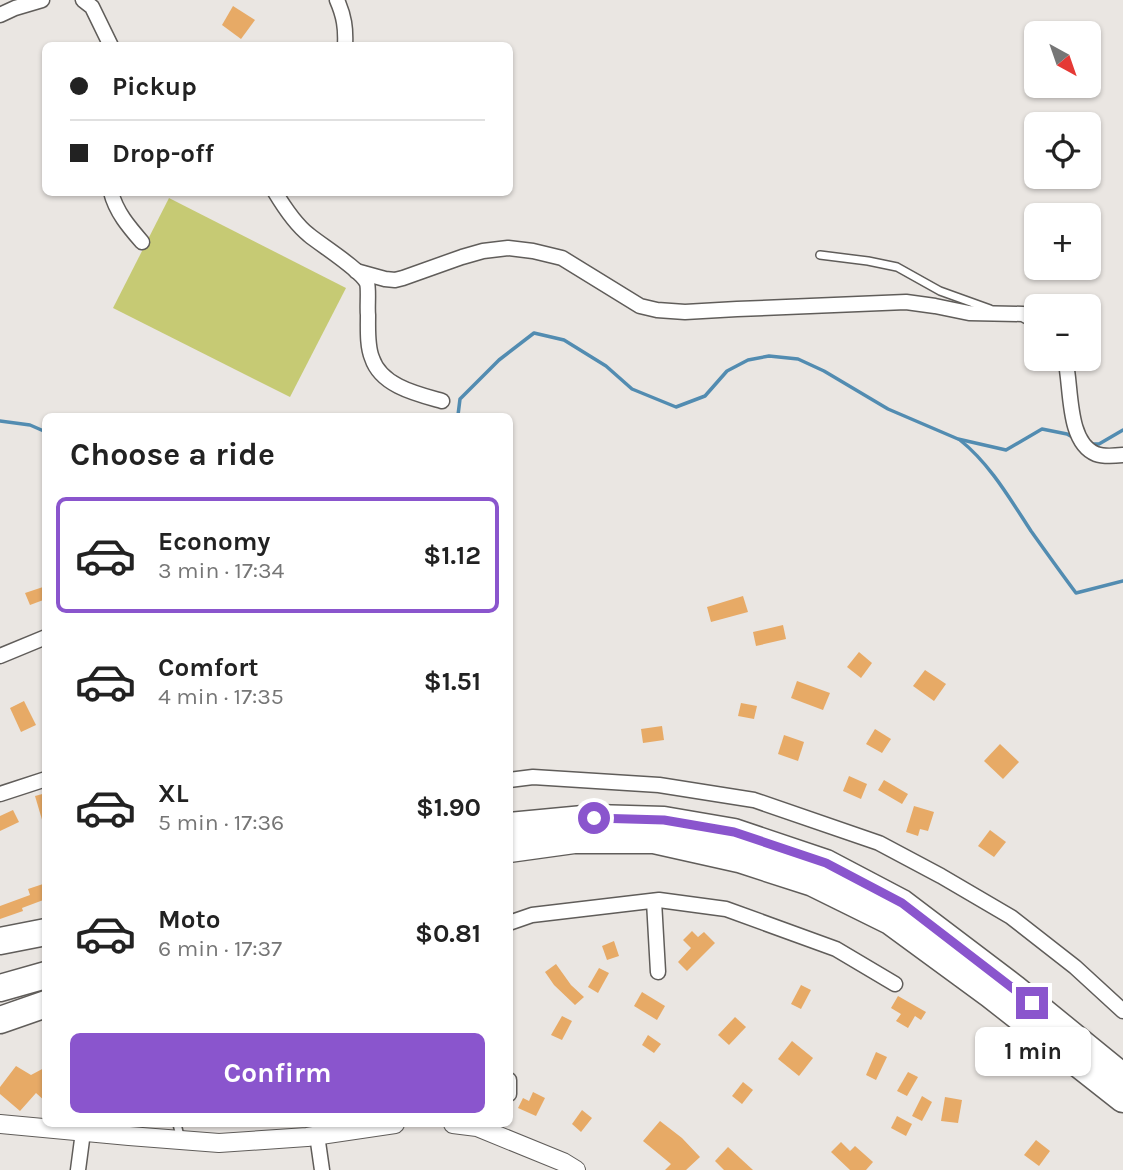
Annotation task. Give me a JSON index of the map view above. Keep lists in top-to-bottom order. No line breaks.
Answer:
{"north":"bottom right","page":{"map_buttons":["+","−"],"banner":["Pickup","Drop-off"],"heading":"Choose a ride","list":[{"name":"Economy","note":"3 min · 17:34","value":"$1.12"},{"name":"Comfort","note":"4 min · 17:35","value":"$1.51"},{"name":"XL","note":"5 min · 17:36","value":"$1.90"},{"name":"Moto","note":"6 min · 17:37","value":"$0.81"}],"buttons":"Confirm","bubble":"1 min"}}
